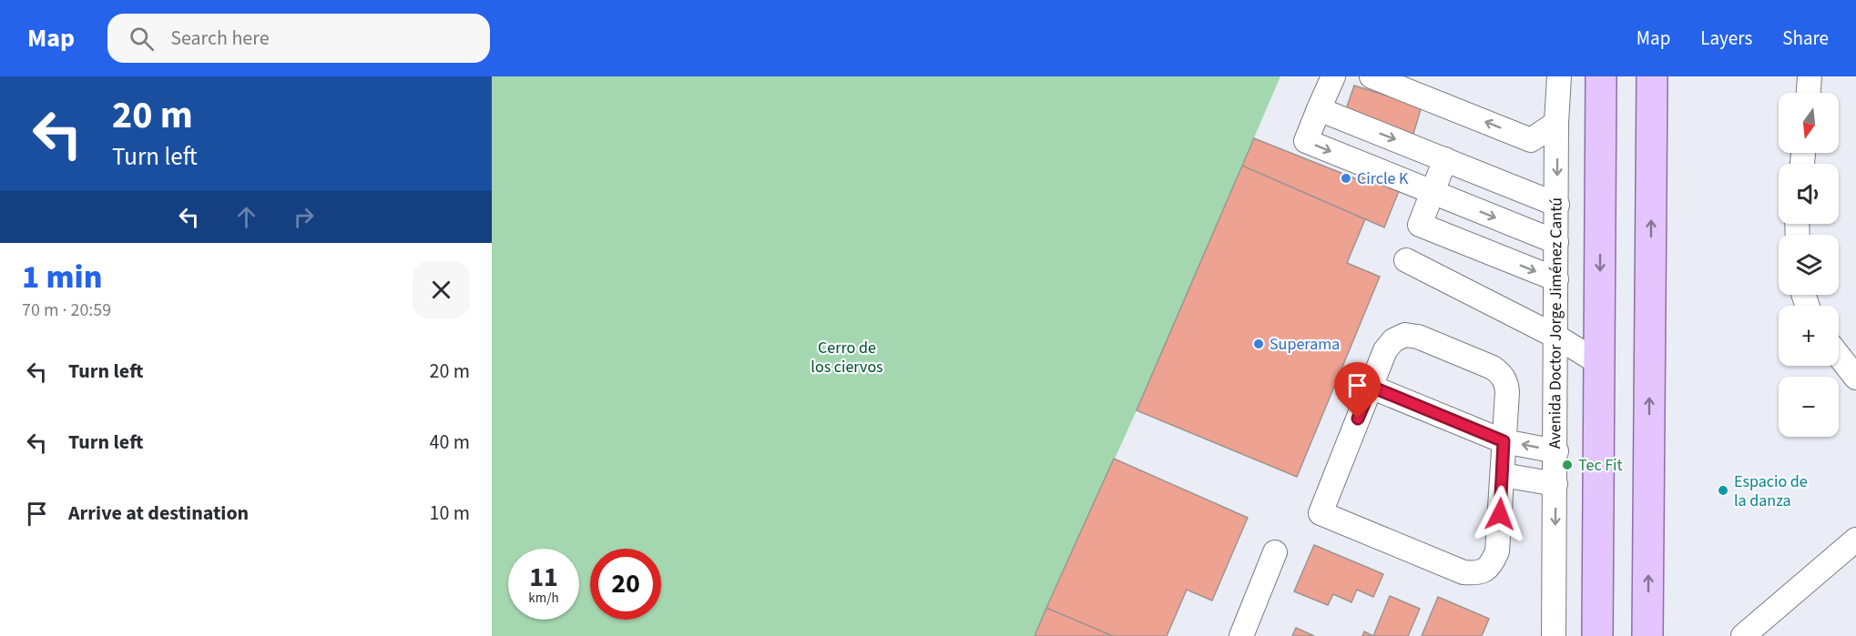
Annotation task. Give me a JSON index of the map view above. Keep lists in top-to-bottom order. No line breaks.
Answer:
{"streets":{"street":["Avenida Doctor Jorge Jiménez Cantú"]},"one_way":["Avenida Doctor Jorge Jiménez Cantú"],"parks":["Cerro de los ciervos"],"places":["Circle K","Superama","Tec Fit","Espacio de la danza"],"north":"bottom","page":{"header":"Map","search":"Search here","nav":["Map","Layers","Share"],"turn":["20 m","Turn left"],"map_buttons":["+","−"],"heading":["1 min","70 m · 20:59"],"list":[{"name":"Turn left","value":"20 m"},{"name":"Turn left","value":"40 m"},{"name":"Arrive at destination","value":"10 m"}],"speed":"11 km/h","limit":"20"}}
